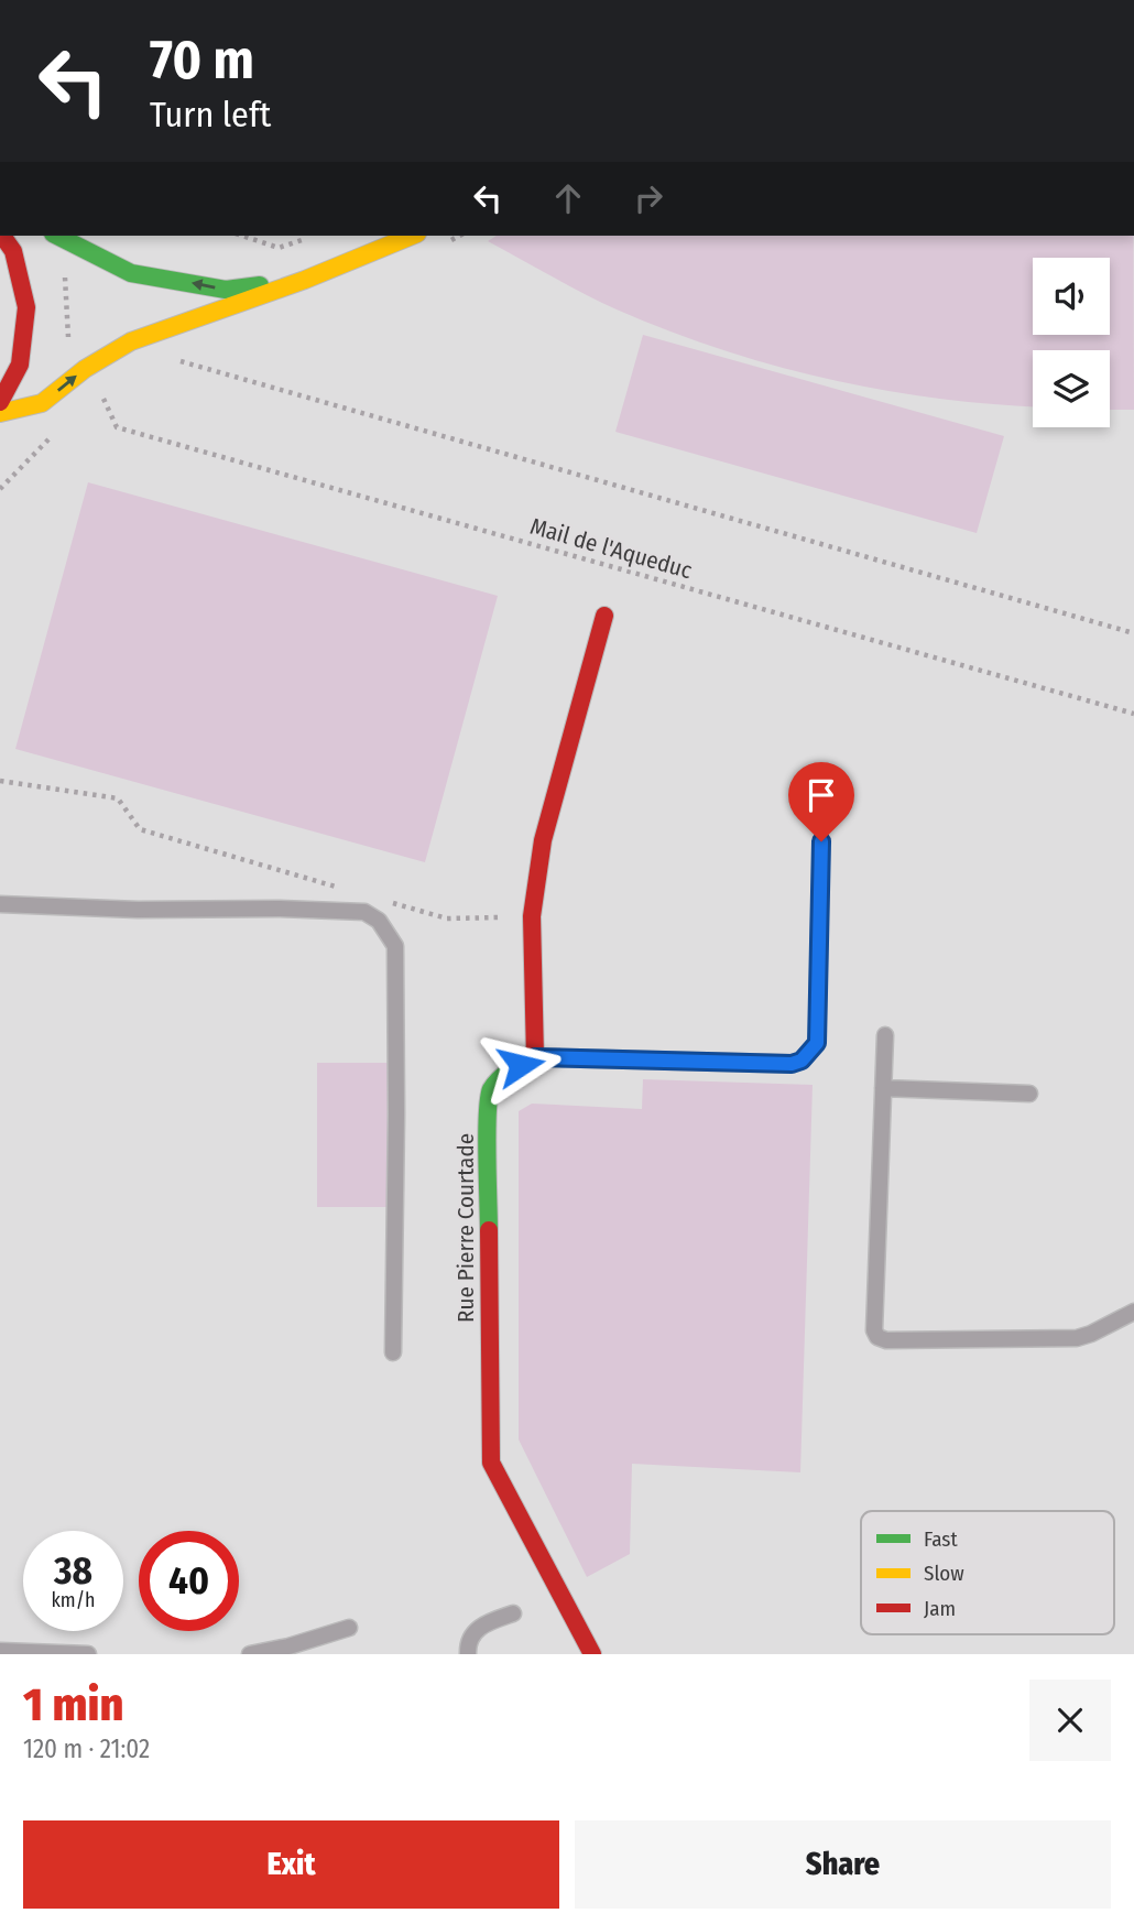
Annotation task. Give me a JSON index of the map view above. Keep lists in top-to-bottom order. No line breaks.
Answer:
{"streets":{"street":["Rue Pierre Courtade"],"path":["Mail de l'Aqueduc"]},"legend":["Fast","Slow","Jam"],"page":{"turn":["70 m","Turn left"],"speed":"38 km/h","limit":"40","heading":["1 min","120 m · 21:02"],"buttons":["Exit","Share"]}}
